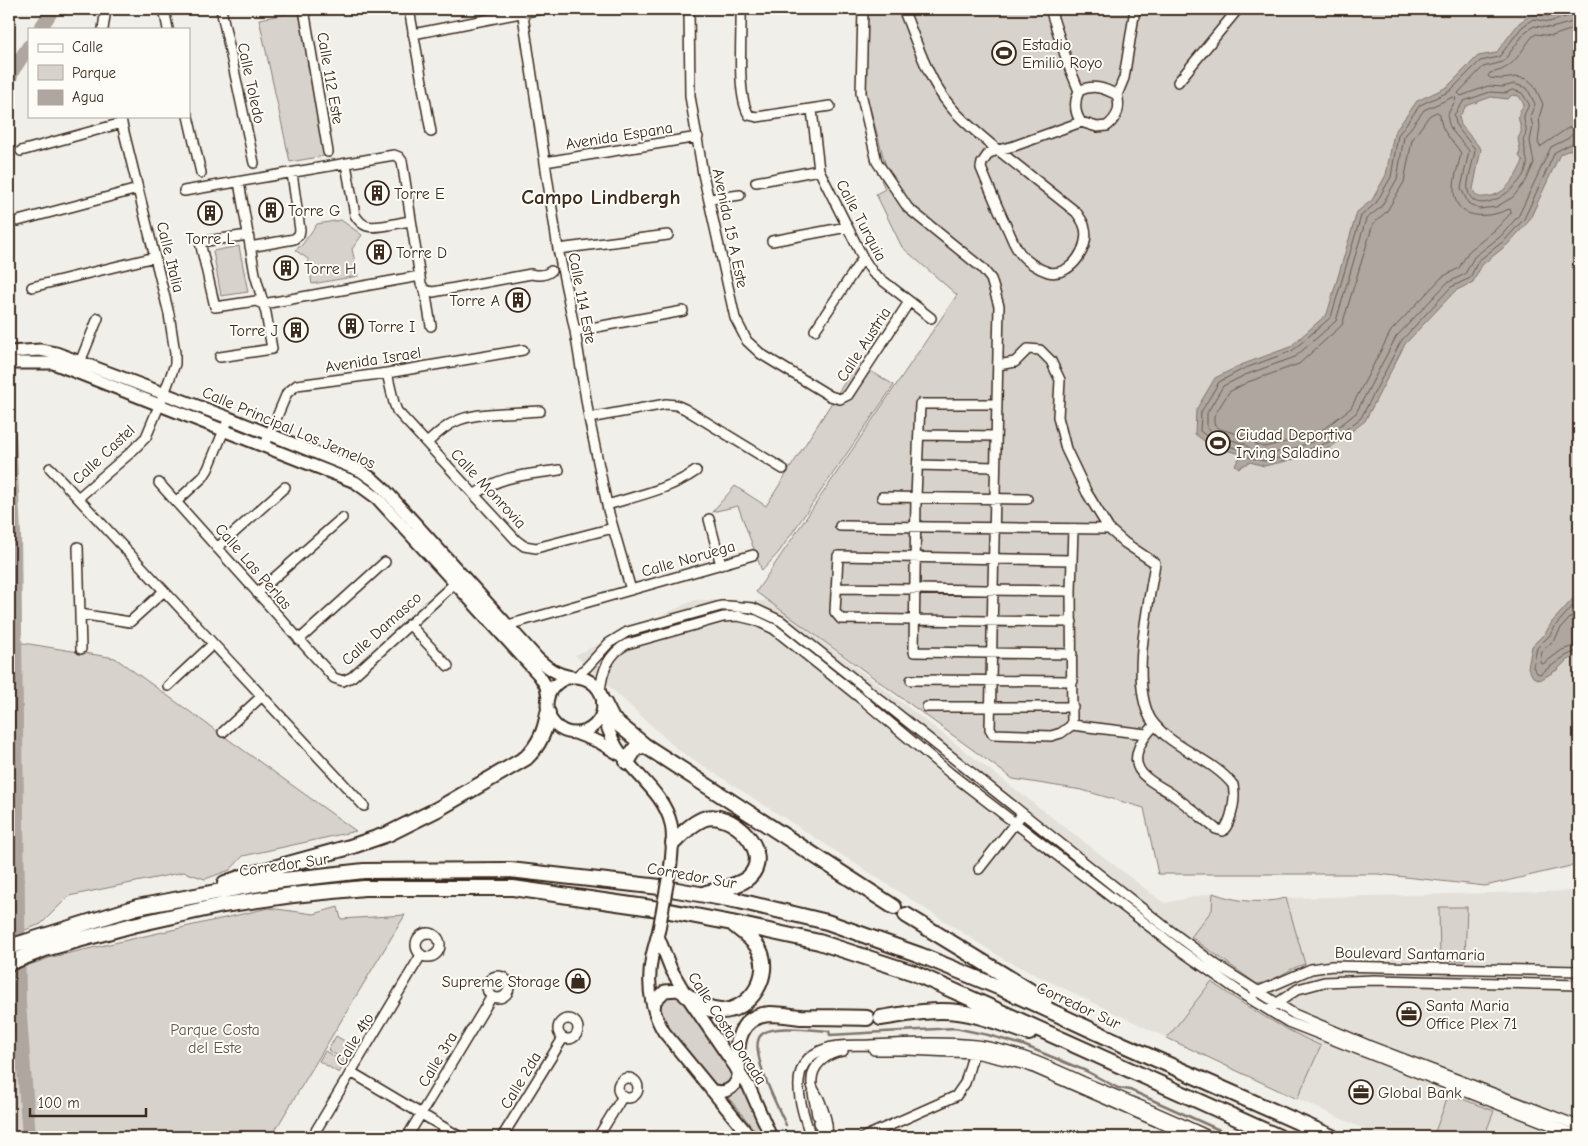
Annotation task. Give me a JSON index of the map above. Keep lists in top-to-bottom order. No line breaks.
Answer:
{"streets":{"highway":["Corredor Sur"],"main road":["Calle Principal Los Jemelos","Calle Costa Dorada"],"street":["Calle 112 Este","Calle Toledo","Avenida Espana","Calle Turquia","Avenida 15 A Este","Calle Italia","Calle 114 Este","Calle Austria","Avenida Israel","Calle Castel","Calle Monrovia","Calle Noruega","Calle Las Perlas","Calle Damasco","Boulevard Santamaria","Calle 4to","Calle 3ra","Calle 2da"]},"crossings":[["Avenida Espana","Avenida 15 A Este"],["Avenida Espana","Calle 114 Este"],["Calle Turquia","Calle Austria"],["Avenida 15 A Este","Calle Austria"],["Calle Italia","Calle Principal Los Jemelos"],["Calle Italia","Calle Castel"],["Calle 114 Este","Calle Monrovia"],["Calle 114 Este","Calle Noruega"],["Avenida Israel","Calle Principal Los Jemelos"],["Avenida Israel","Calle Monrovia"],["Calle Principal Los Jemelos","Calle Castel"],["Calle Principal Los Jemelos","Calle Noruega"],["Calle Principal Los Jemelos","Calle Damasco"],["Calle Las Perlas","Calle Damasco"]],"districts":["Campo Lindbergh"],"parks":["Parque Costa del Este"],"places":{"sports":["Estadio Emilio Royo","Ciudad Deportiva Irving Saladino"],"building":["Torre E","Torre G","Torre L","Torre D","Torre H","Torre A","Torre I","Torre J"],"shop":["Supreme Storage"],"office":["Santa Maria Office Plex 71","Global Bank"]},"legend":["Calle","Parque","Agua"],"scale_bar":"100 m"}
